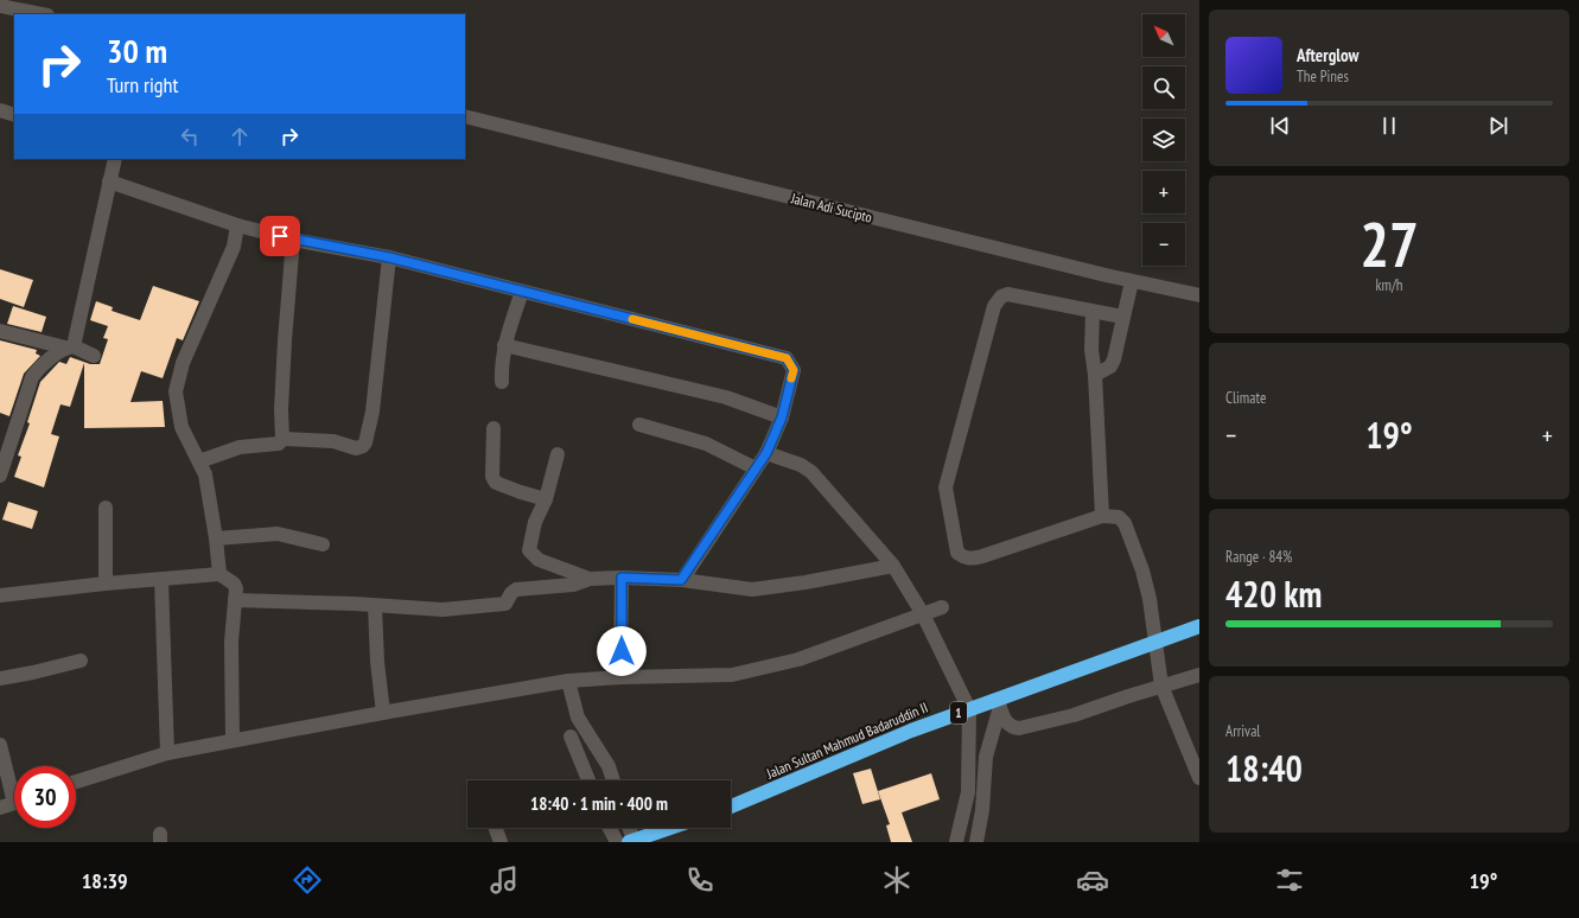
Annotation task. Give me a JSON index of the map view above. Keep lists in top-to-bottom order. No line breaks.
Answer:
{"streets":{"highway":["1","Jalan Sultan Mahmud Badaruddin II"],"street":["Jalan Adi Sucipto"]},"north":"top left","page":{"map_buttons":["+","−"],"turn":["30 m","Turn right"],"song":["Afterglow","The Pines"],"tile":[["27","km/h"],"Climate",["Range · 84%","420 km"],["Arrival","18:40"]],"heat":["−","19°","+"],"limit":"30","trip":"18:40 · 1 min · 400 m","tabs":["18:39","19°"]}}
